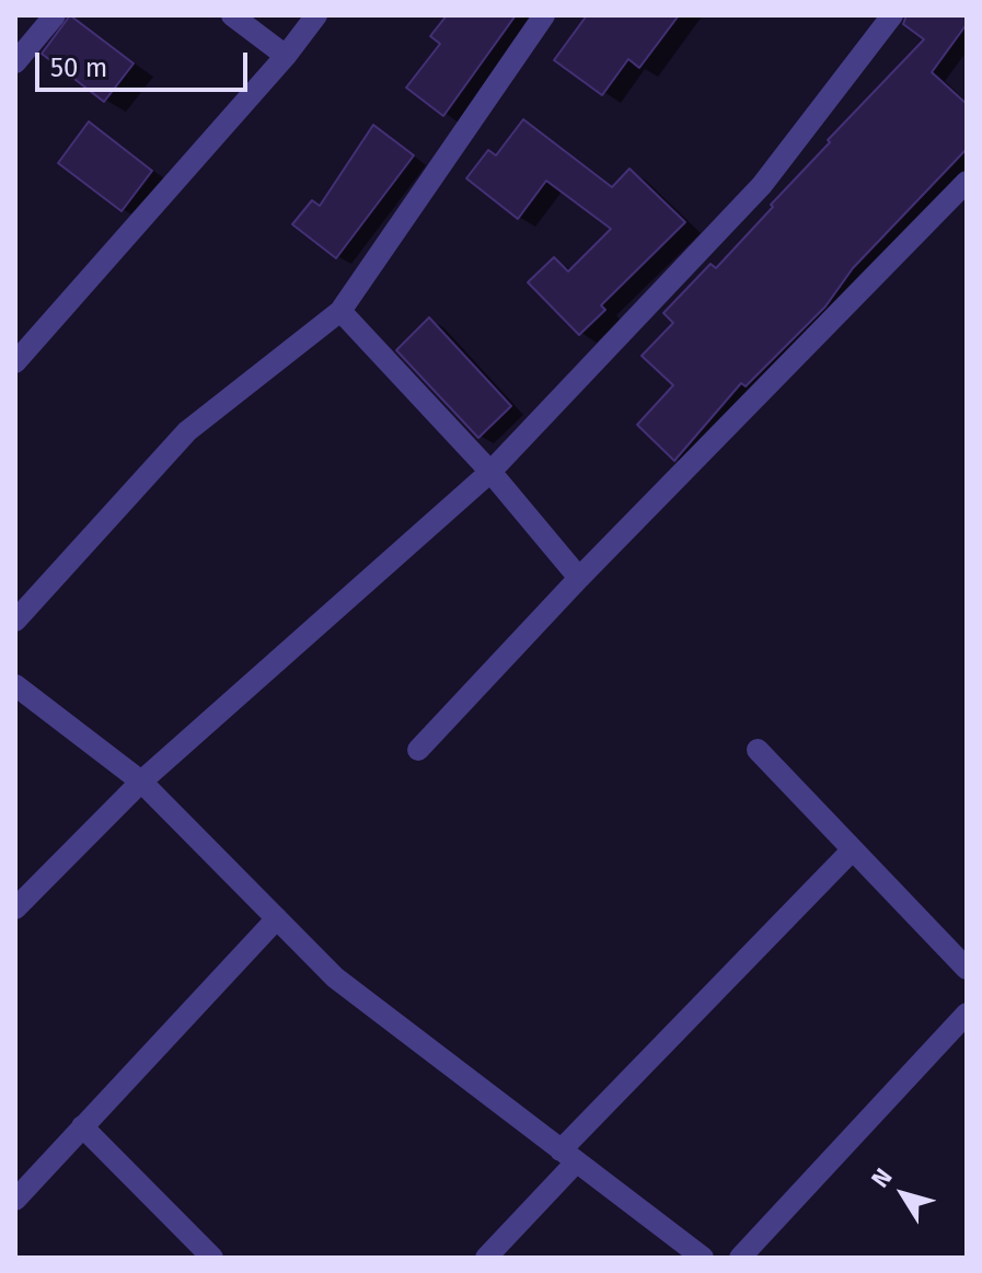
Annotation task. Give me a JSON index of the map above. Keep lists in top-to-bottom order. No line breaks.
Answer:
{"scale_bar":"50 m","north":"top left"}
